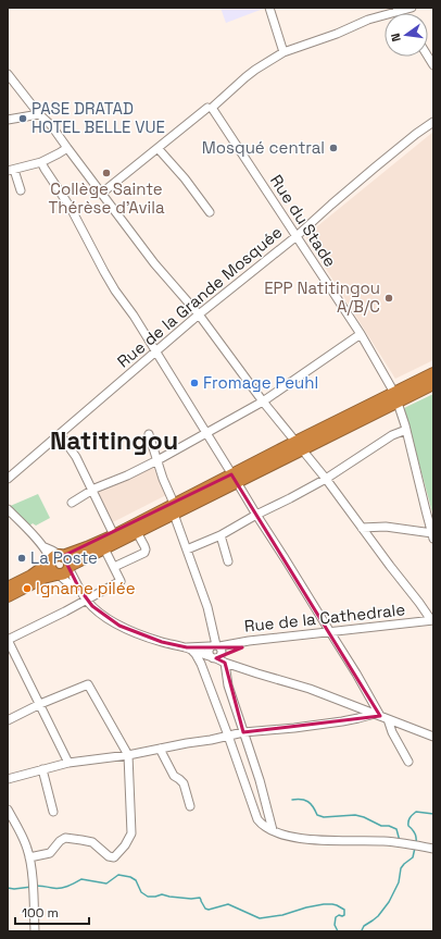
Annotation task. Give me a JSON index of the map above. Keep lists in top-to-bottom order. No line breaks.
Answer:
{"streets":{"street":["Rue du Stade","Rue de la Grande Mosquée","Rue de la Cathedrale"]},"crossings":[["Rue du Stade","Rue de la Grande Mosquée"]],"districts":["Natitingou"],"places":["PASE DRATAD HOTEL BELLE VUE","Mosqué central","Collège Sainte Thérèse d'Avila","EPP Natitingou A/B/C","Fromage Peuhl","La Poste","Igname pilée"],"scale_bar":"100 m","north":"left"}
